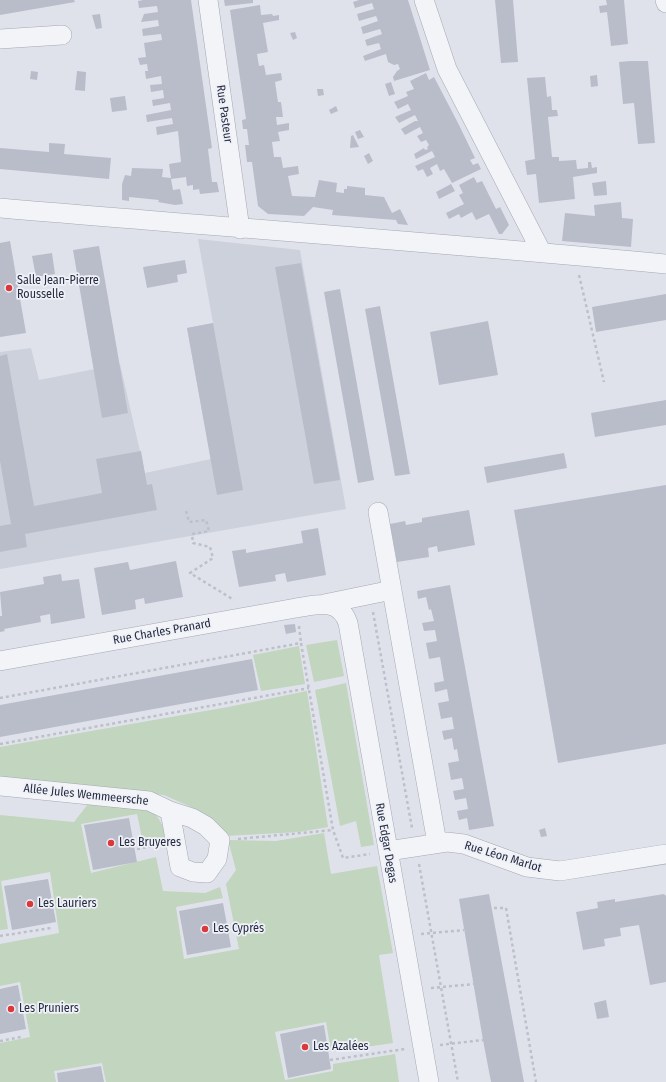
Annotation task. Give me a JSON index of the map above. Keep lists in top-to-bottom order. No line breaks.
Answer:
{"streets":{"street":["Rue Pasteur","Rue Charles Pranard","Allée Jules Wemmeersche","Rue Edgar Degas","Rue Léon Marlot"]},"crossings":[["Rue Charles Pranard","Rue Edgar Degas"],["Rue Edgar Degas","Rue Léon Marlot"]],"places":["Salle Jean-Pierre Rousselle","Les Bruyeres","Les Lauriers","Les Cyprés","Les Pruniers","Les Azalées"]}
